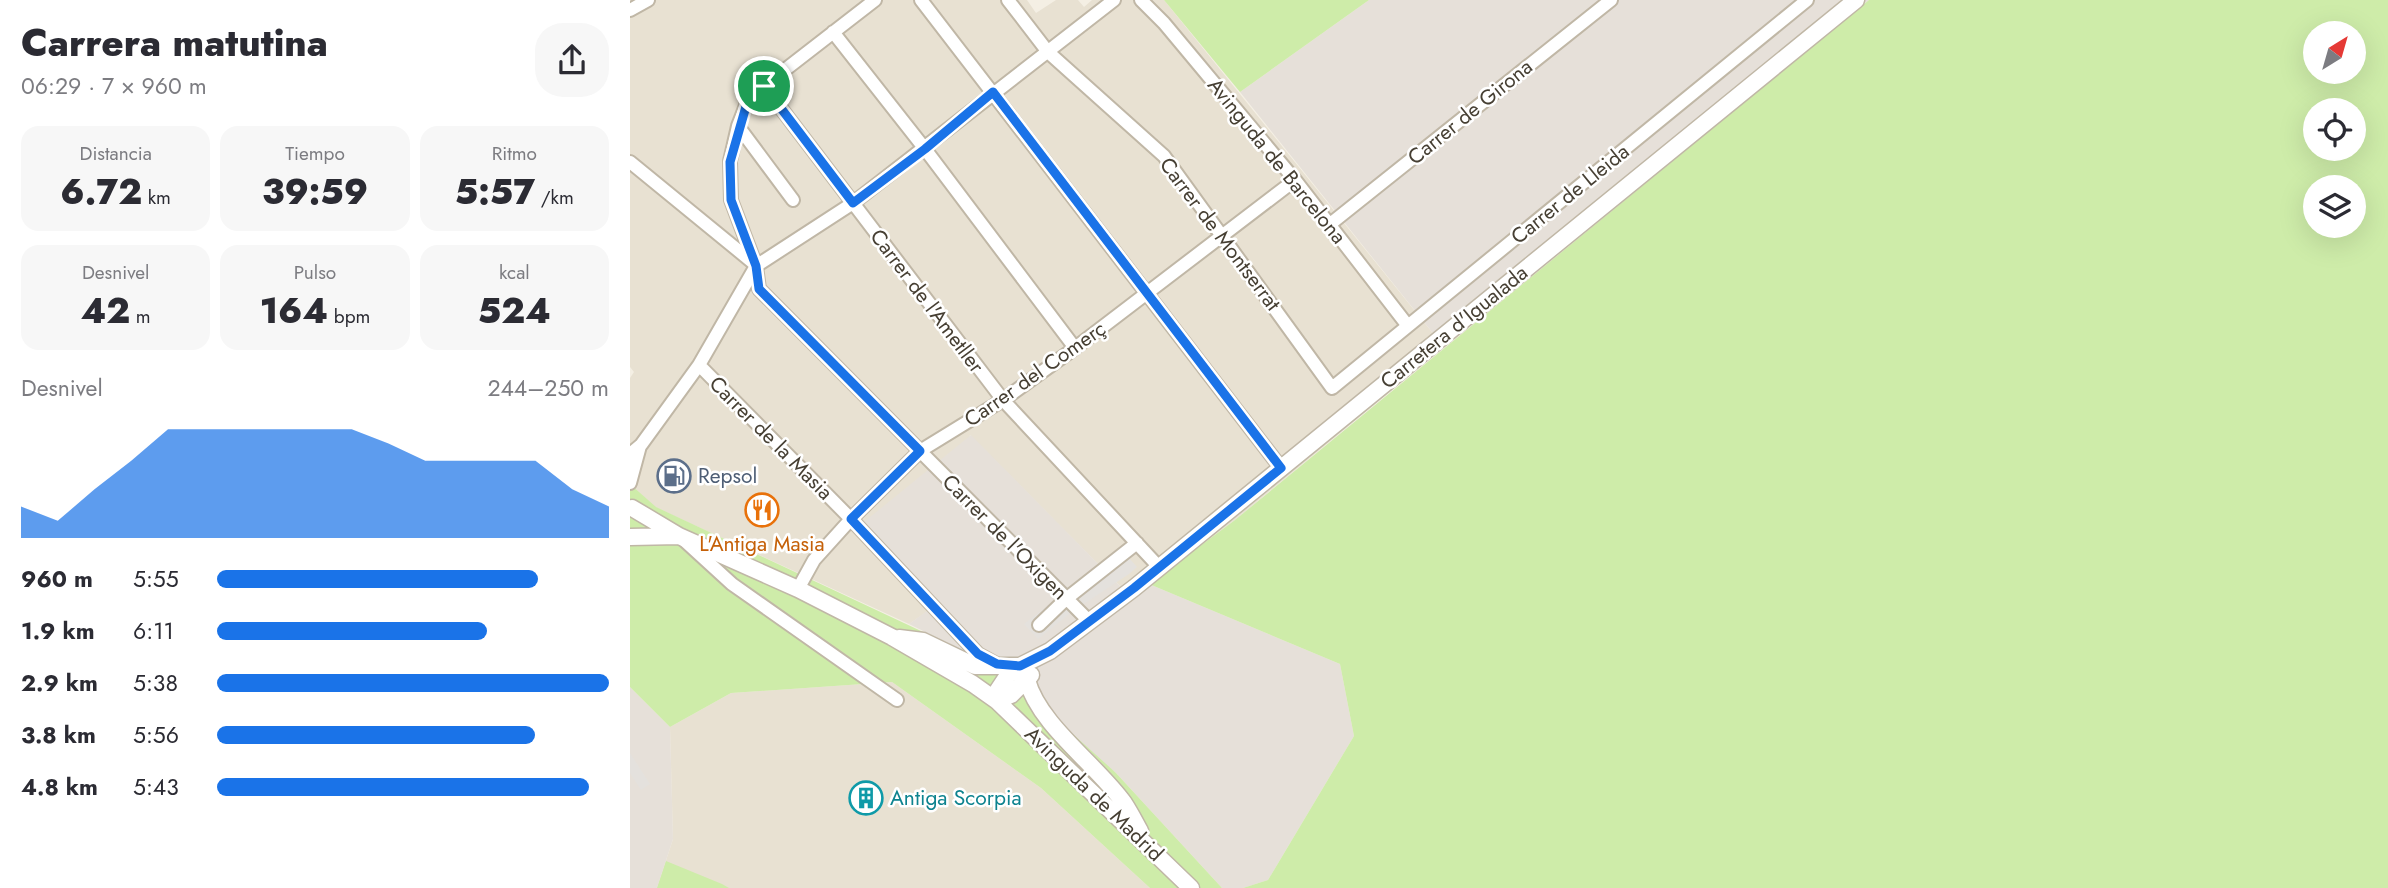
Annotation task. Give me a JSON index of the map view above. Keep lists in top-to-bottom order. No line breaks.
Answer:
{"streets":{"street":["Carrer de Girona","Avinguda de Barcelona","Carrer de Lleida","Carrer de Montserrat","Carrer de l'Ametller","Carretera d'Igualada","Carrer del Comerç","Carrer de la Masia","Carrer de l'Oxigen","Avinguda de Madrid"]},"crossings":[["Carrer de Girona","Avinguda de Barcelona"],["Avinguda de Barcelona","Carrer de Lleida"],["Avinguda de Barcelona","Carrer del Comerç"],["Carrer de Lleida","Carrer de Montserrat"],["Carrer de Montserrat","Carrer del Comerç"],["Carrer de l'Ametller","Carretera d'Igualada"],["Carrer de l'Ametller","Carrer del Comerç"],["Carrer de l'Ametller","Carrer de l'Oxigen"],["Carretera d'Igualada","Carrer de l'Oxigen"],["Carretera d'Igualada","Avinguda de Madrid"],["Carrer del Comerç","Carrer de la Masia"],["Carrer del Comerç","Carrer de l'Oxigen"]],"places":{"fuel station":["Repsol"],"restaurant":["L'Antiga Masia"],"building":["Antiga Scorpia"]},"north":"top right","page":{"heading":["Carrera matutina","06:29 · 7 × 960 m"],"stats":[["Distancia","6.72 km"],["Tiempo","39:59"],["Ritmo","5:57 /km"],["Desnivel","42 m"],["Pulso","164 bpm"],["kcal","524"]],"chart":["Desnivel","244–250 m"],"list":[{"name":"960 m","note":"5:55"},{"name":"1.9 km","note":"6:11"},{"name":"2.9 km","note":"5:38"},{"name":"3.8 km","note":"5:56"},{"name":"4.8 km","note":"5:43"}]}}
